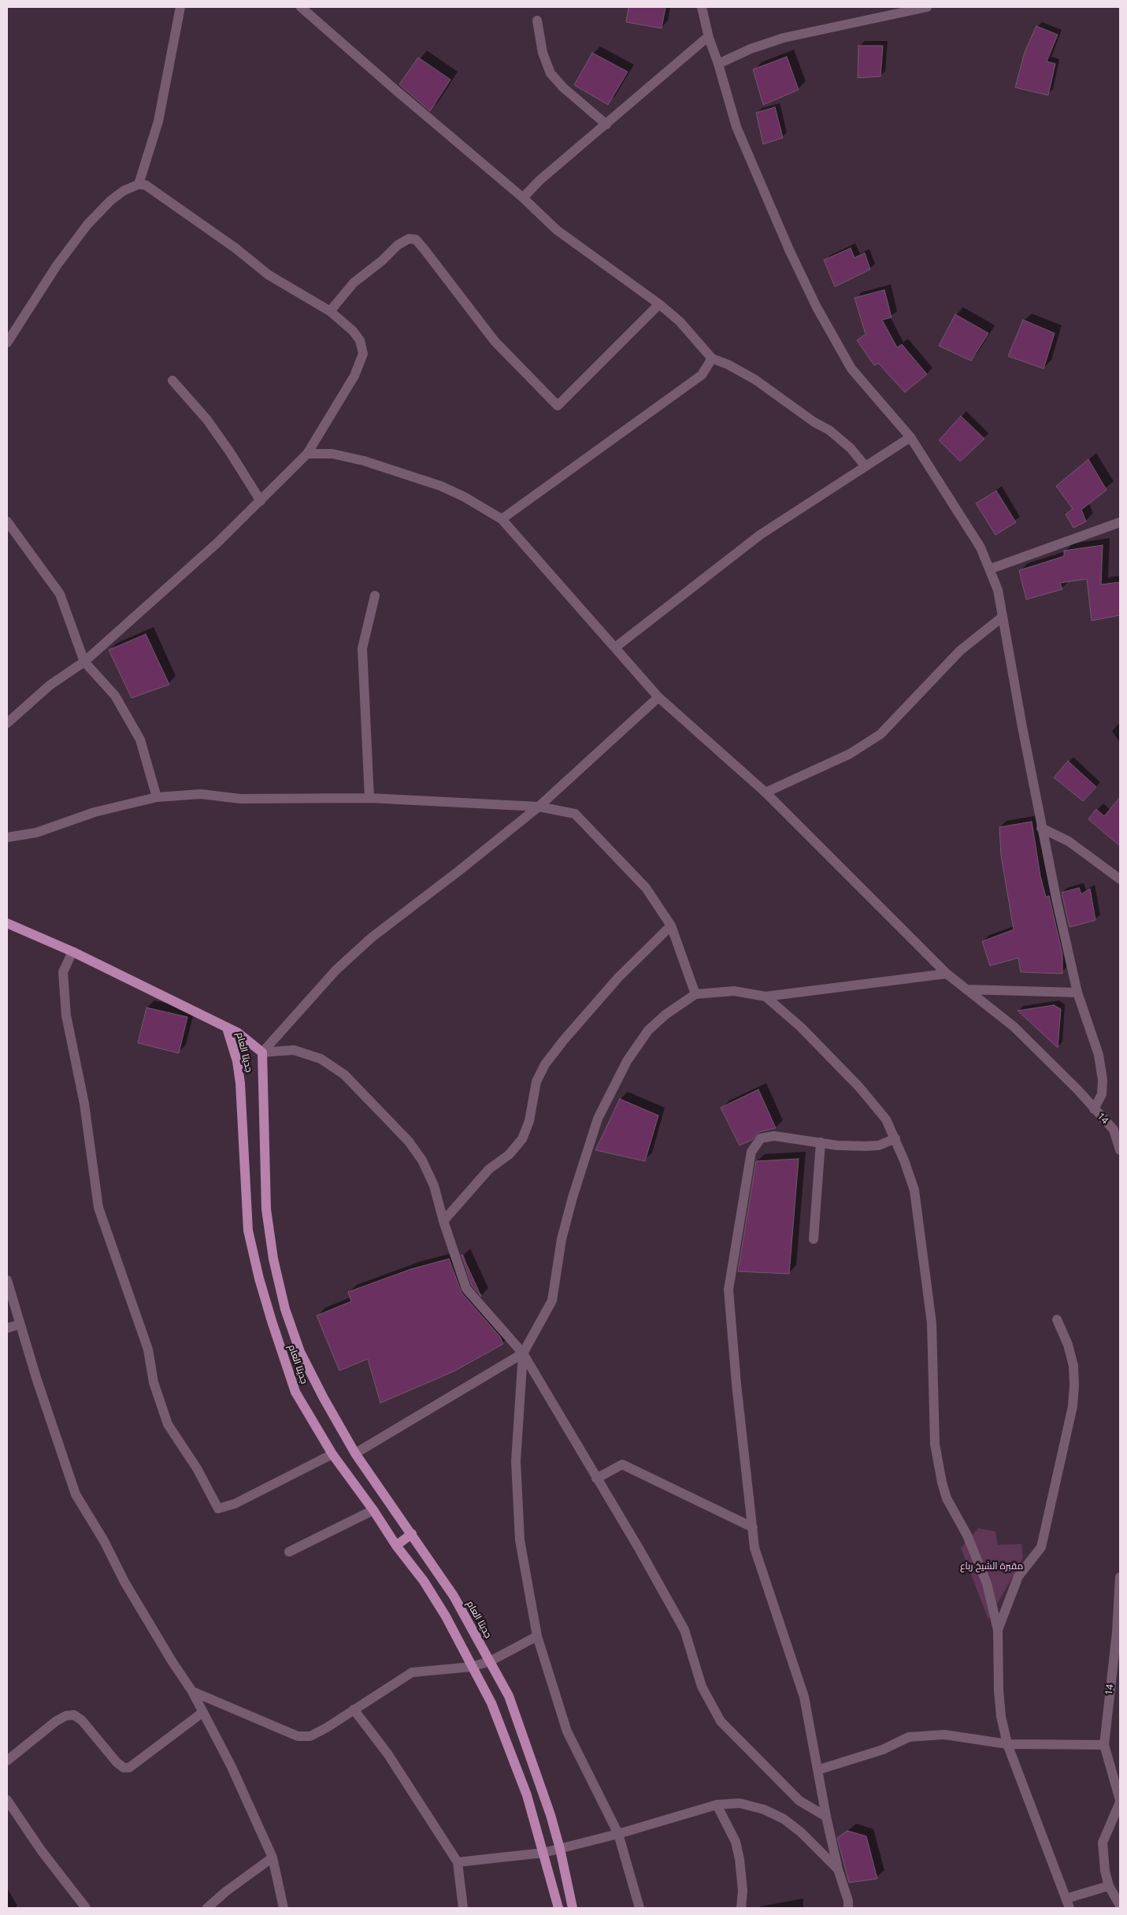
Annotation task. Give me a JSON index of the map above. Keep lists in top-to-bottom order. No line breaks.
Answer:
{"streets":{"main road":["جديتا العام"],"street":["14"]},"parks":["مقبرة الشيخ رباع"]}
